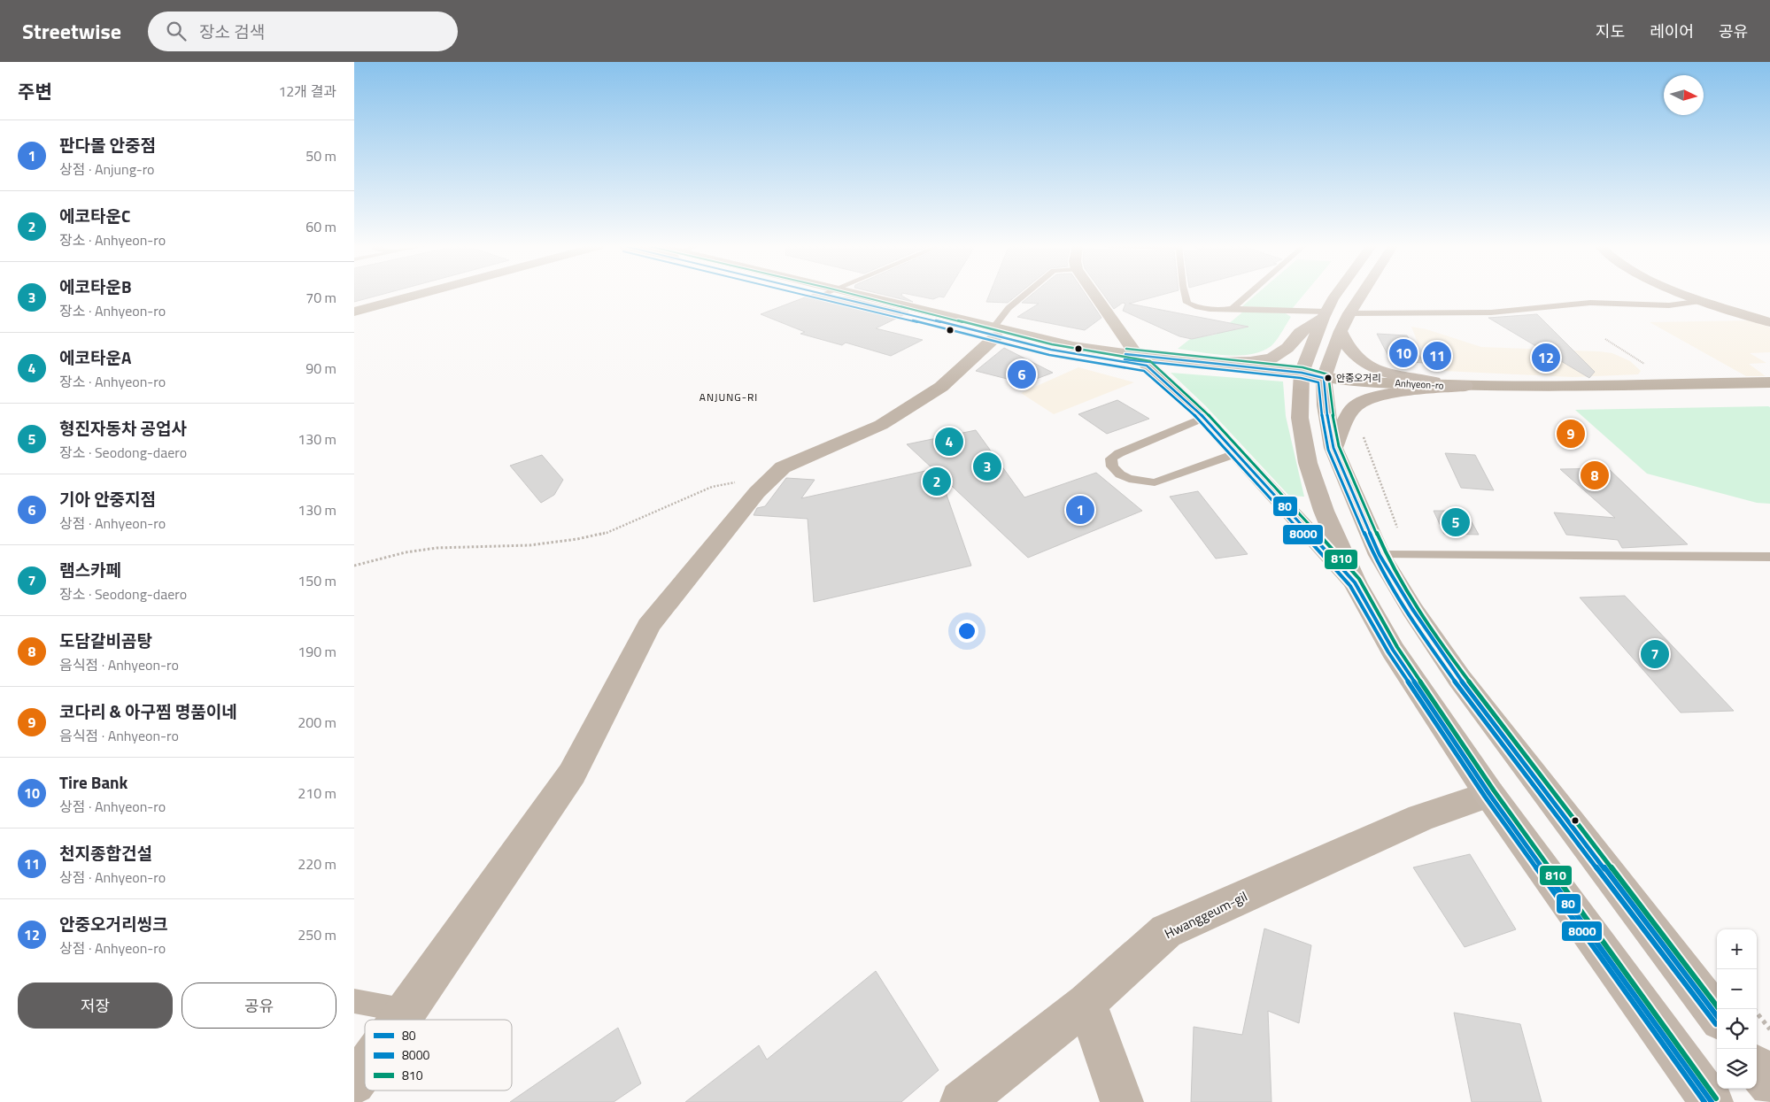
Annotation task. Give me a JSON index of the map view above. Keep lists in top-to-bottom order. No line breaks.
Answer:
{"streets":{"main road":["Anhyeon-ro"],"street":["Hwanggeum-gil"]},"districts":["ANJUNG-RI"],"places":["안중오거리"],"lines":["transit line 80","transit line 8000","transit line 810"],"legend":["80","8000","810"],"north":"right","page":{"header":"Streetwise","search":"장소 검색","nav":["지도","레이어","공유"],"heading":["주변","12개 결과"],"list":[{"mark":"1","name":"판다몰 안중점","note":"상점 · Anjung-ro","value":"50 m"},{"mark":"2","name":"에코타운C","note":"장소 · Anhyeon-ro","value":"60 m"},{"mark":"3","name":"에코타운B","note":"장소 · Anhyeon-ro","value":"70 m"},{"mark":"4","name":"에코타운A","note":"장소 · Anhyeon-ro","value":"90 m"},{"mark":"5","name":"형진자동차 공업사","note":"장소 · Seodong-daero","value":"130 m"},{"mark":"6","name":"기아 안중지점","note":"상점 · Anhyeon-ro","value":"130 m"},{"mark":"7","name":"램스카페","note":"장소 · Seodong-daero","value":"150 m"},{"mark":"8","name":"도담갈비곰탕","note":"음식점 · Anhyeon-ro","value":"190 m"},{"mark":"9","name":"코다리 & 아구찜 명품이네","note":"음식점 · Anhyeon-ro","value":"200 m"},{"mark":"10","name":"Tire Bank","note":"상점 · Anhyeon-ro","value":"210 m"},{"mark":"11","name":"천지종합건설","note":"상점 · Anhyeon-ro","value":"220 m"},{"mark":"12","name":"안중오거리씽크","note":"상점 · Anhyeon-ro","value":"250 m"}],"pins":["10","11","12","6","9","4","3","8","2","1","5","7"],"map_buttons":["+","−"],"buttons":["저장","공유"]}}
